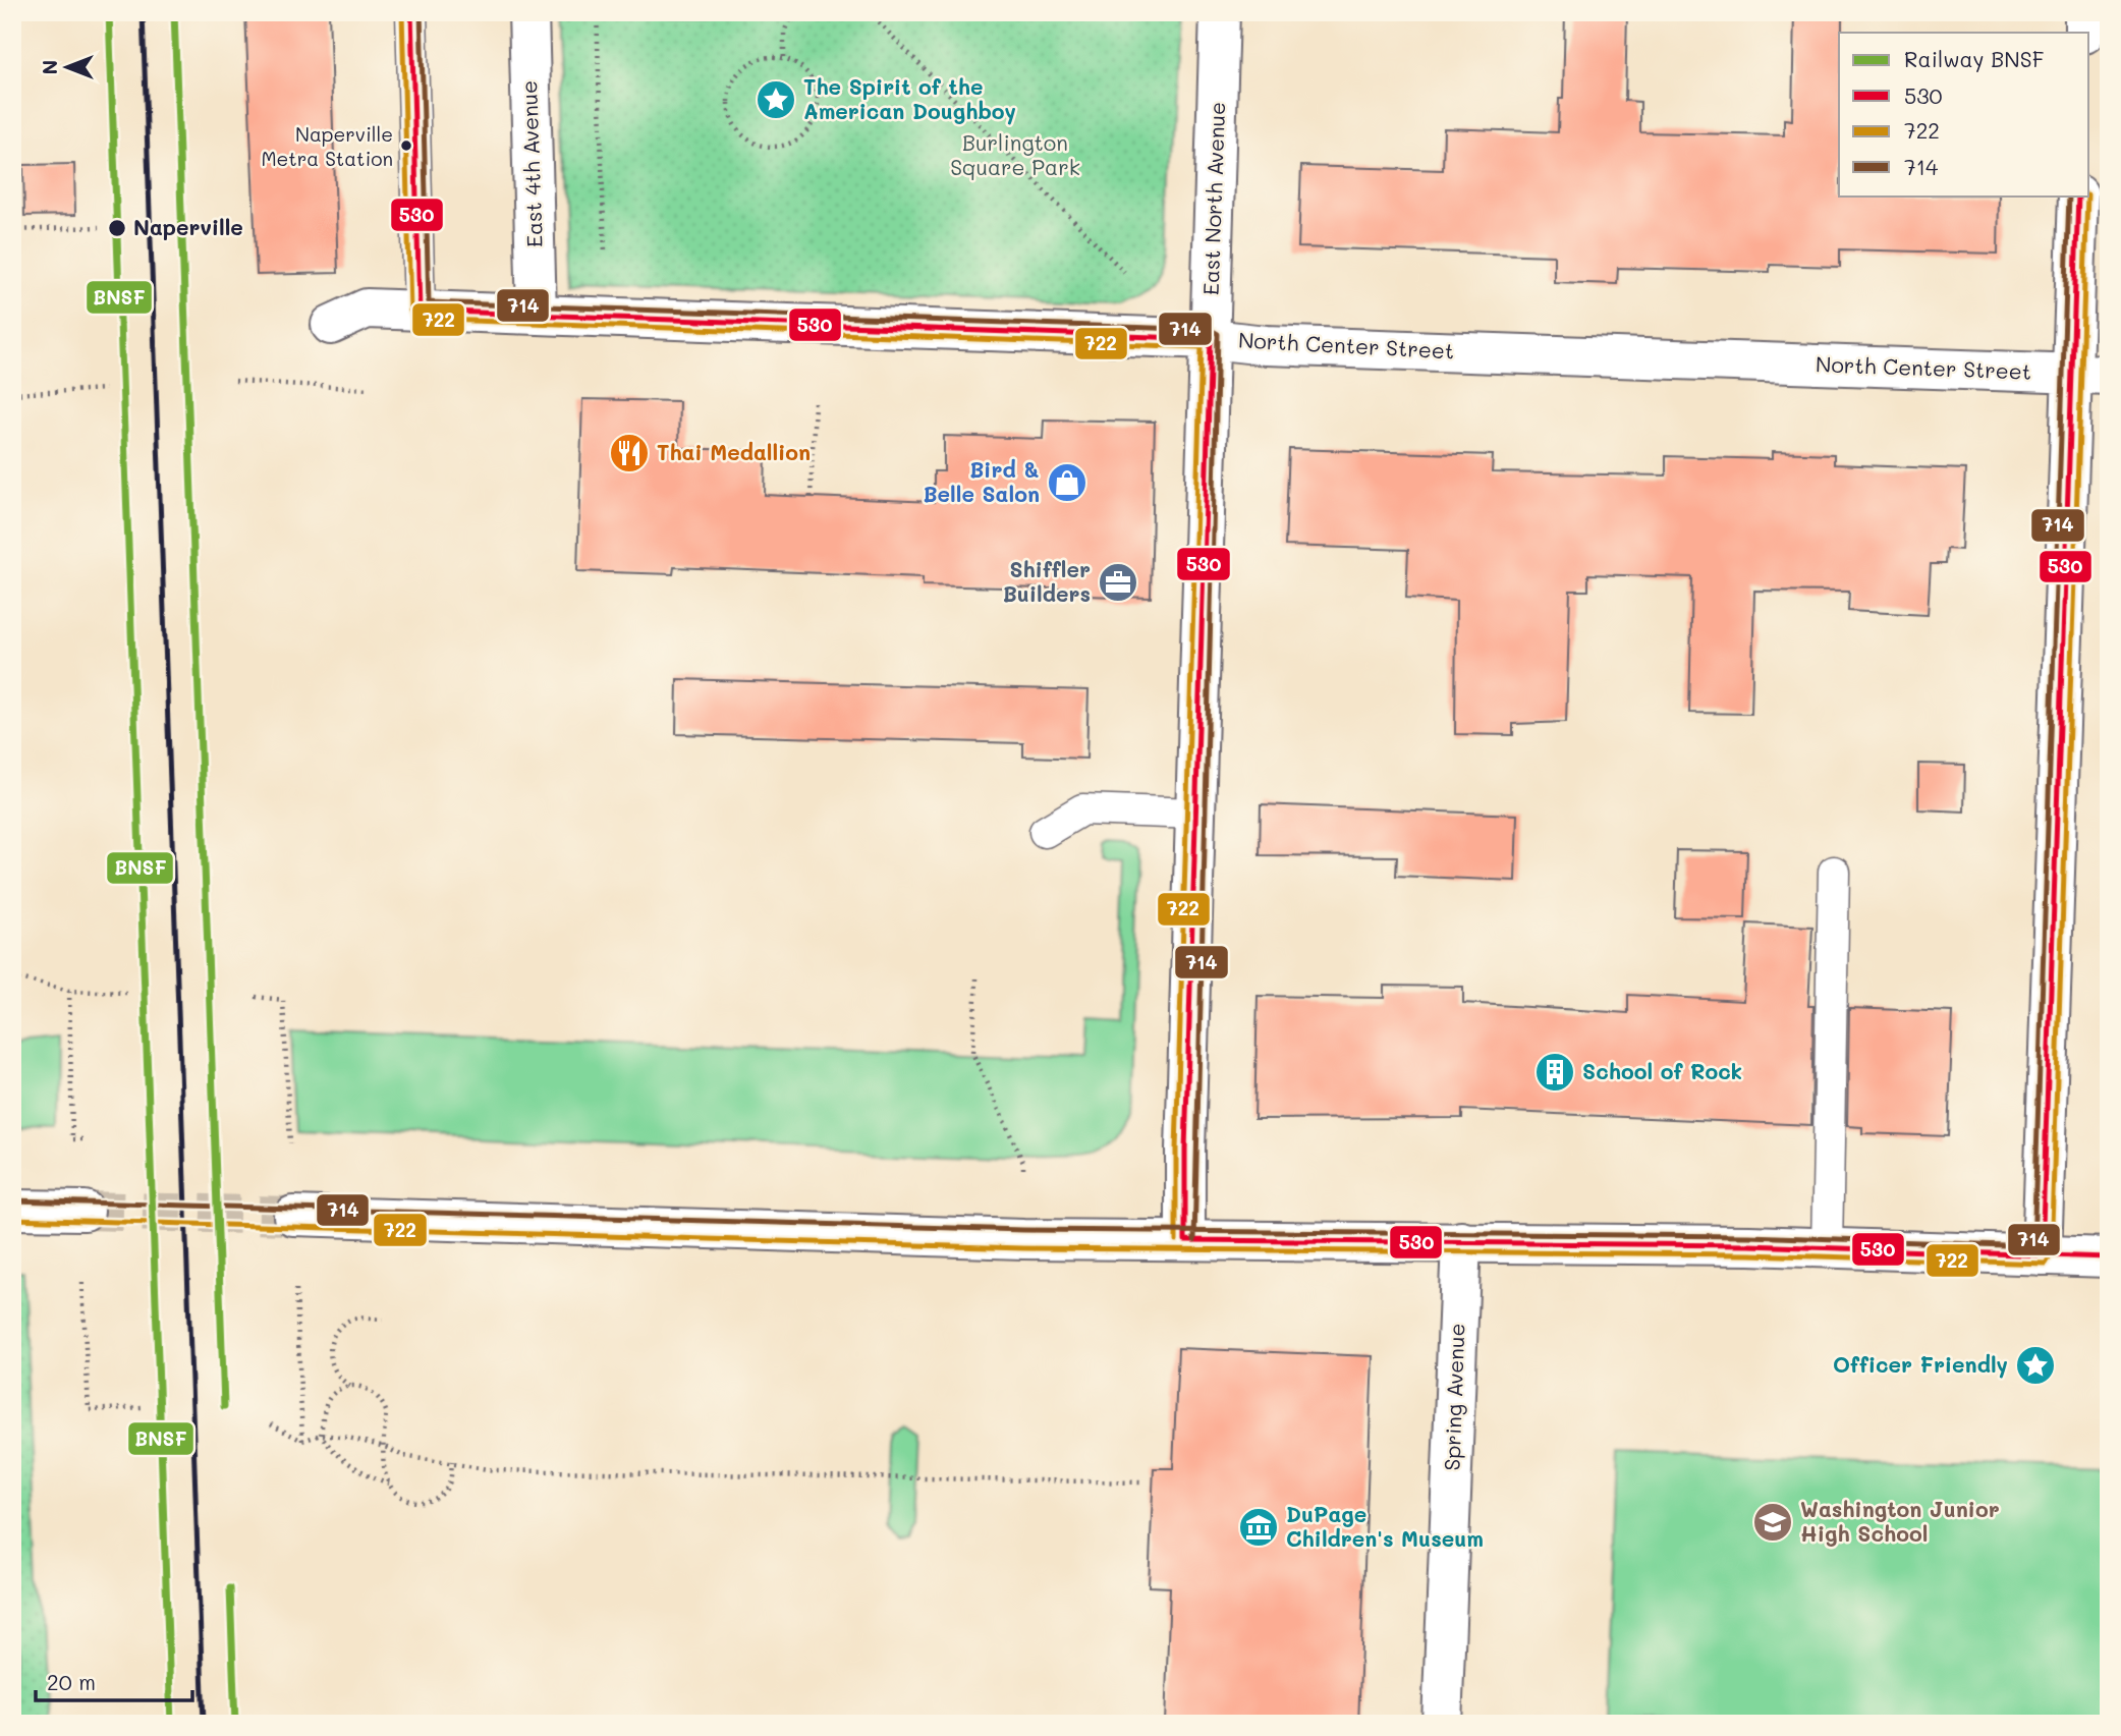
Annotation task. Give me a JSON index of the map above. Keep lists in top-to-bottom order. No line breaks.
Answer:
{"streets":{"street":["East 4th Avenue","East North Avenue","North Center Street","Spring Avenue"]},"crossings":[["East 4th Avenue","North Center Street"],["East North Avenue","North Center Street"]],"parks":["Burlington Square Park"],"places":{"place":["The Spirit of the American Doughboy","Officer Friendly"],"other":["Naperville Metra Station","Naperville"],"restaurant":["Thai Medallion"],"shop":["Bird & Belle Salon"],"office":["Shiffler Builders"],"building":["School of Rock"],"school or university":["Washington Junior High School"],"museum":["DuPage Children's Museum"]},"lines":["rail line BNSF","transit line 530","transit line 722","transit line 714"],"legend":["Railway BNSF","530","722","714"],"scale_bar":"20 m","north":"left"}
